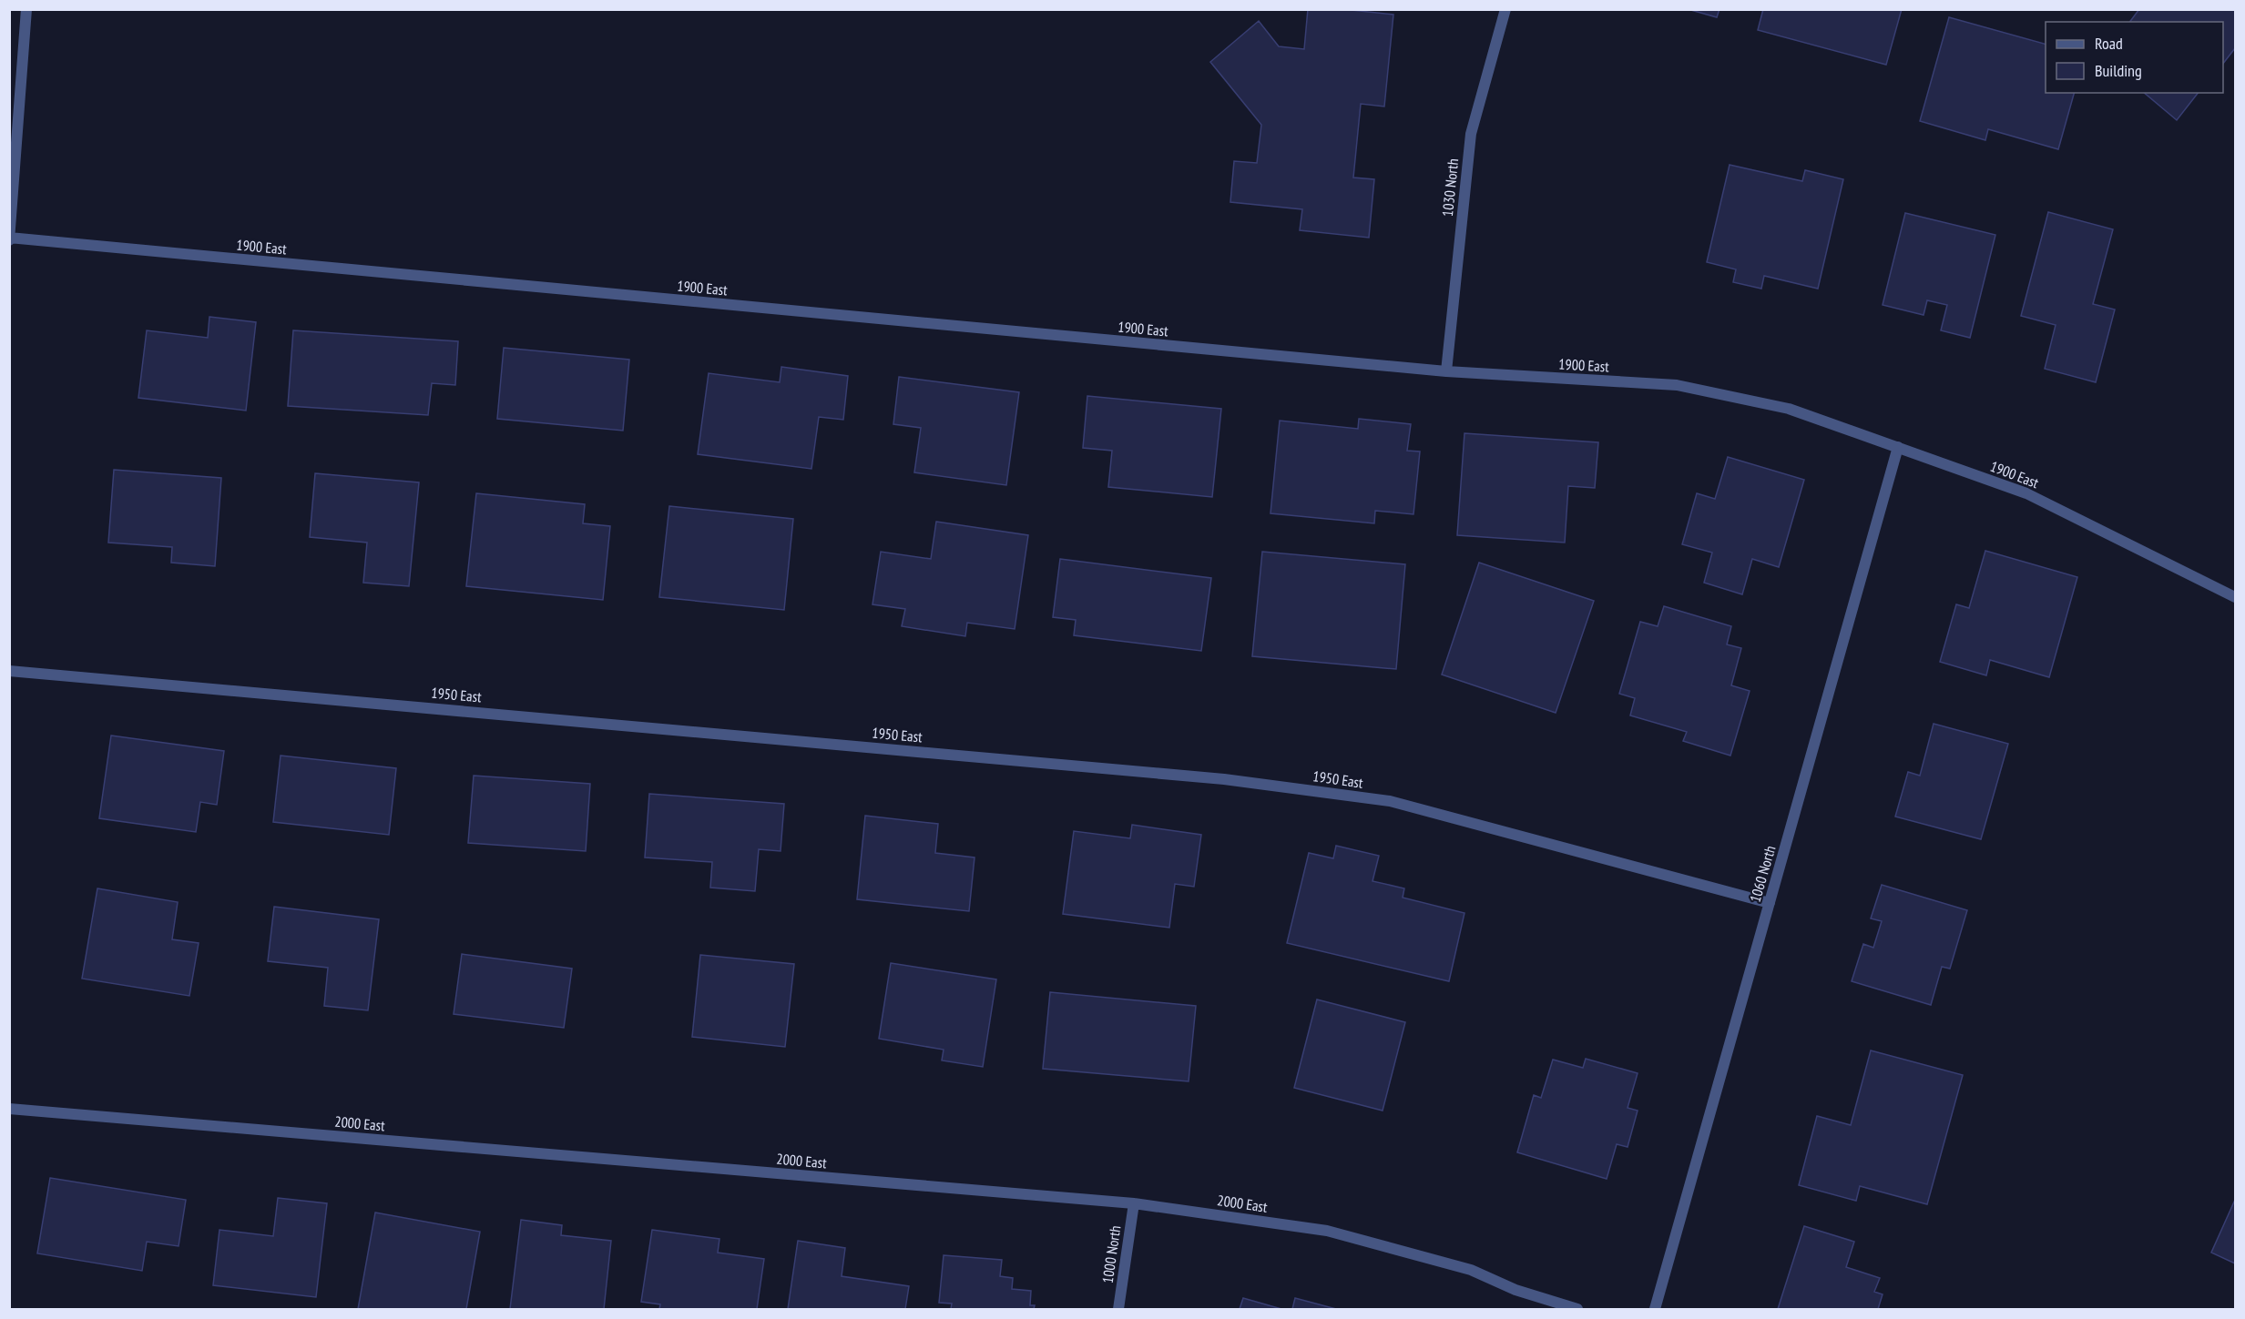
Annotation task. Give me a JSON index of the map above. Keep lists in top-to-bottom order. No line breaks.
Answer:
{"streets":{"street":["1030 North","1900 East","1950 East","1060 North","2000 East","1000 North"]},"crossings":[["1030 North","1900 East"],["1900 East","1060 North"],["1950 East","1060 North"],["2000 East","1000 North"]],"legend":["Road","Building"]}
